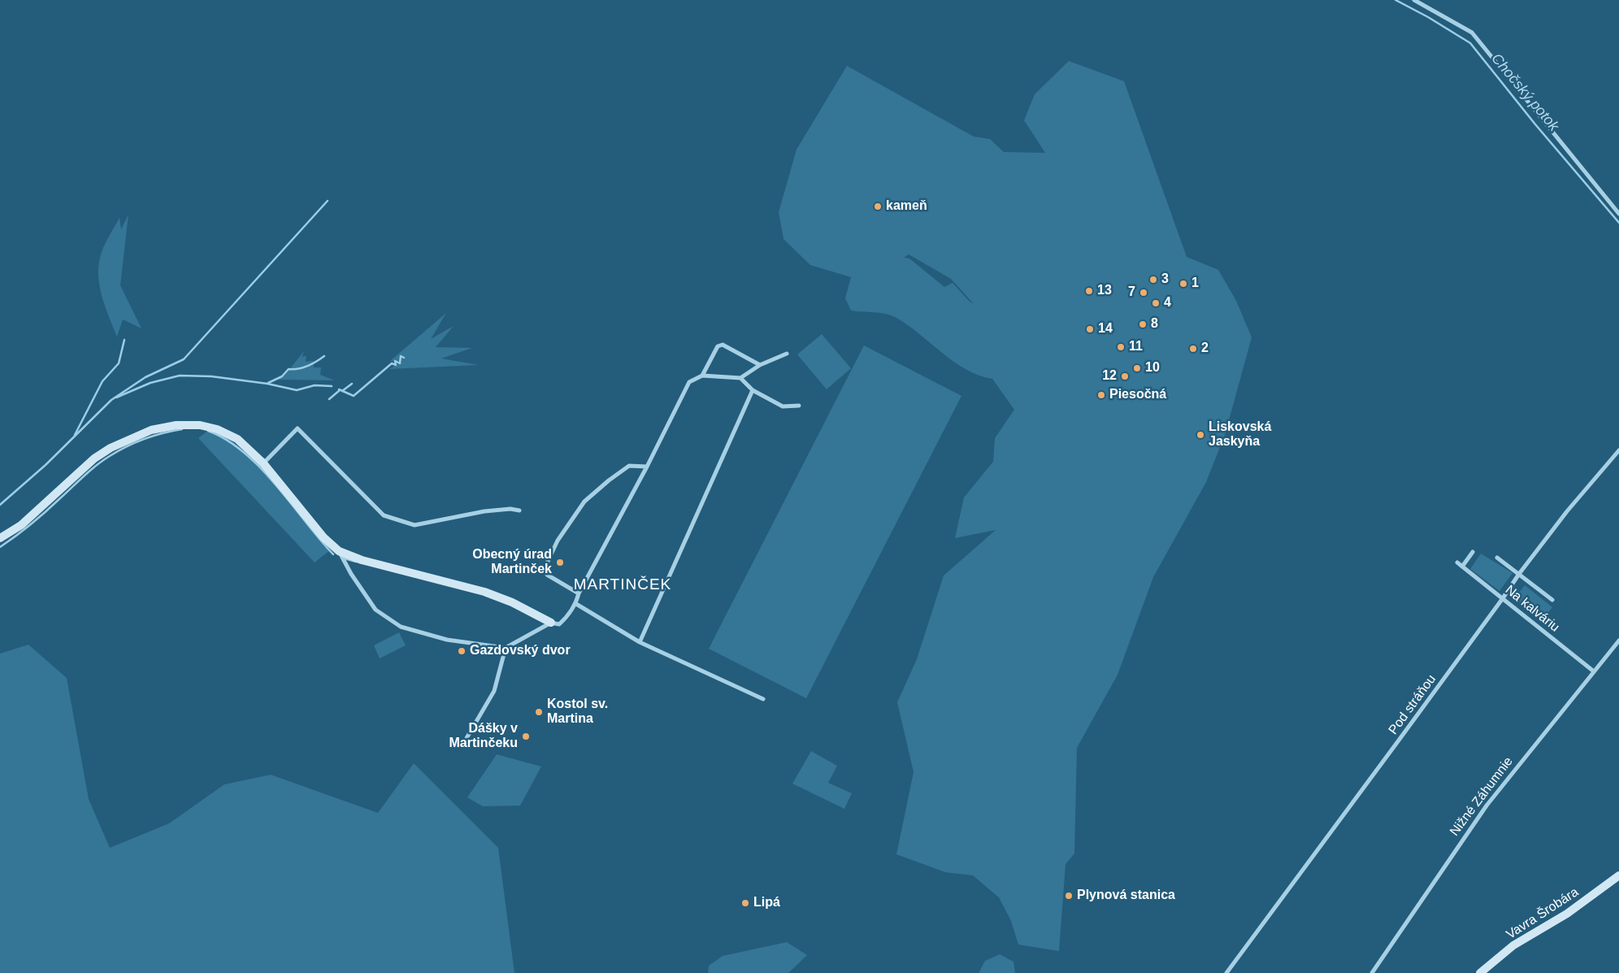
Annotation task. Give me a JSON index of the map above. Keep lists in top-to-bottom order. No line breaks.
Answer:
{"streets":{"street":["Na kalváriu","Pod stráňou","Nižné Záhumnie","Vavra Šrobára"]},"crossings":[["Na kalváriu","Pod stráňou"],["Na kalváriu","Nižné Záhumnie"]],"districts":["MARTINČEK"],"water":["Chočský potok"],"places":["kameň","3","1","13","7","4","8","14","11","2","10","12","Piesočná","Liskovská Jaskyňa","Obecný úrad Martinček","Gazdovský dvor","Kostol sv. Martina","Dášky v Martinčeku","Plynová stanica","Lipá"]}
